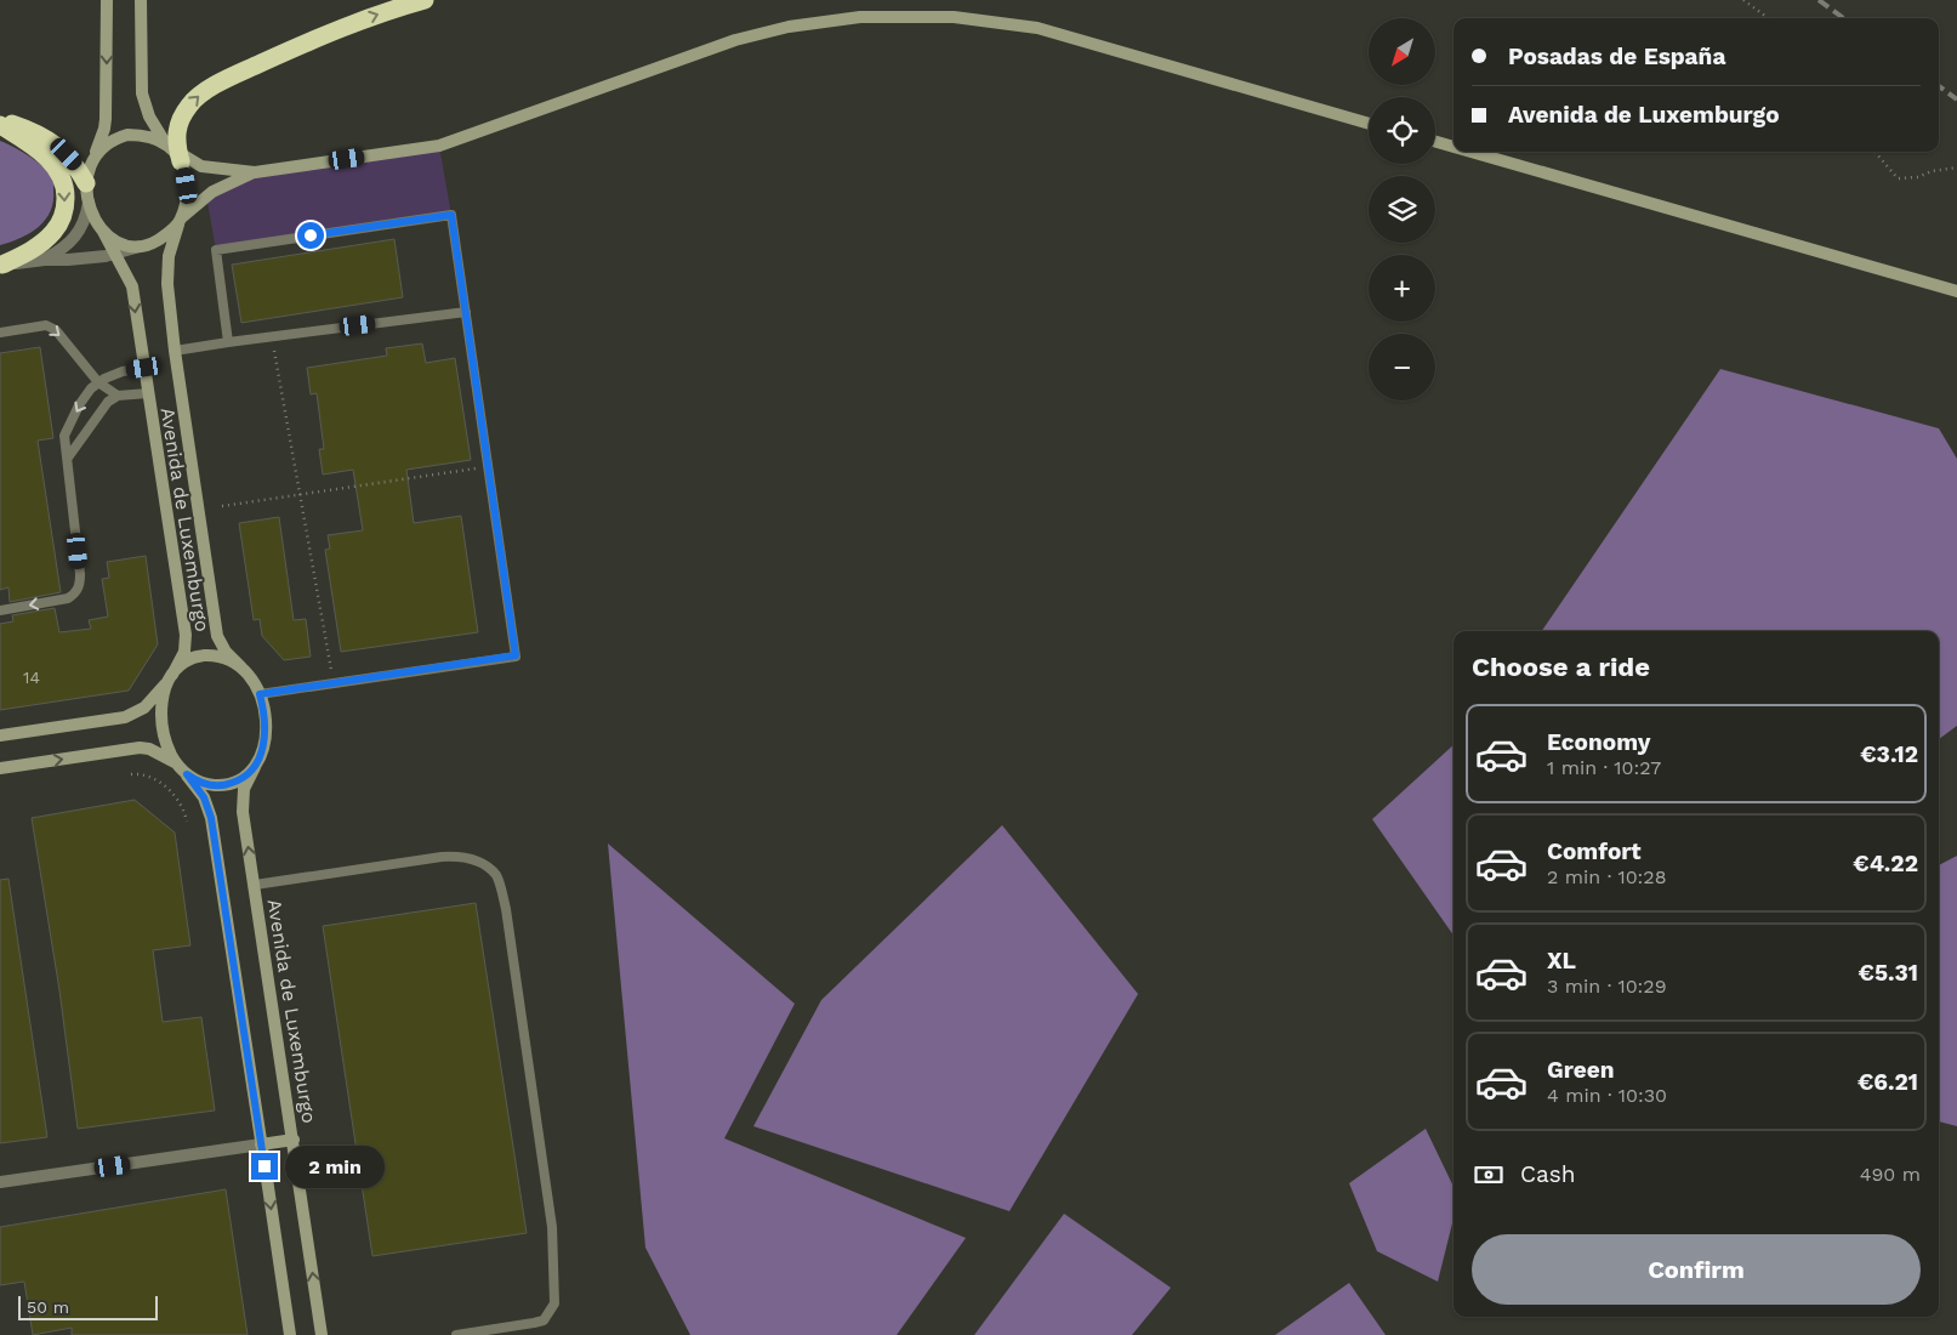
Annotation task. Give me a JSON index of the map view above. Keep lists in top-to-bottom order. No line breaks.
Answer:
{"streets":{"main road":["Avenida de Luxemburgo"]},"house_numbers":["14"],"scale_bar":"50 m","north":"bottom left","page":{"map_buttons":["+","−"],"banner":["Posadas de España","Avenida de Luxemburgo"],"heading":"Choose a ride","list":[{"name":"Economy","note":"1 min · 10:27","value":"€3.12"},{"name":"Comfort","note":"2 min · 10:28","value":"€4.22"},{"name":"XL","note":"3 min · 10:29","value":"€5.31"},{"name":"Green","note":"4 min · 10:30","value":"€6.21"}],"pay":["Cash","490 m"],"bubble":"2 min","buttons":"Confirm","scale":"50 m"}}
